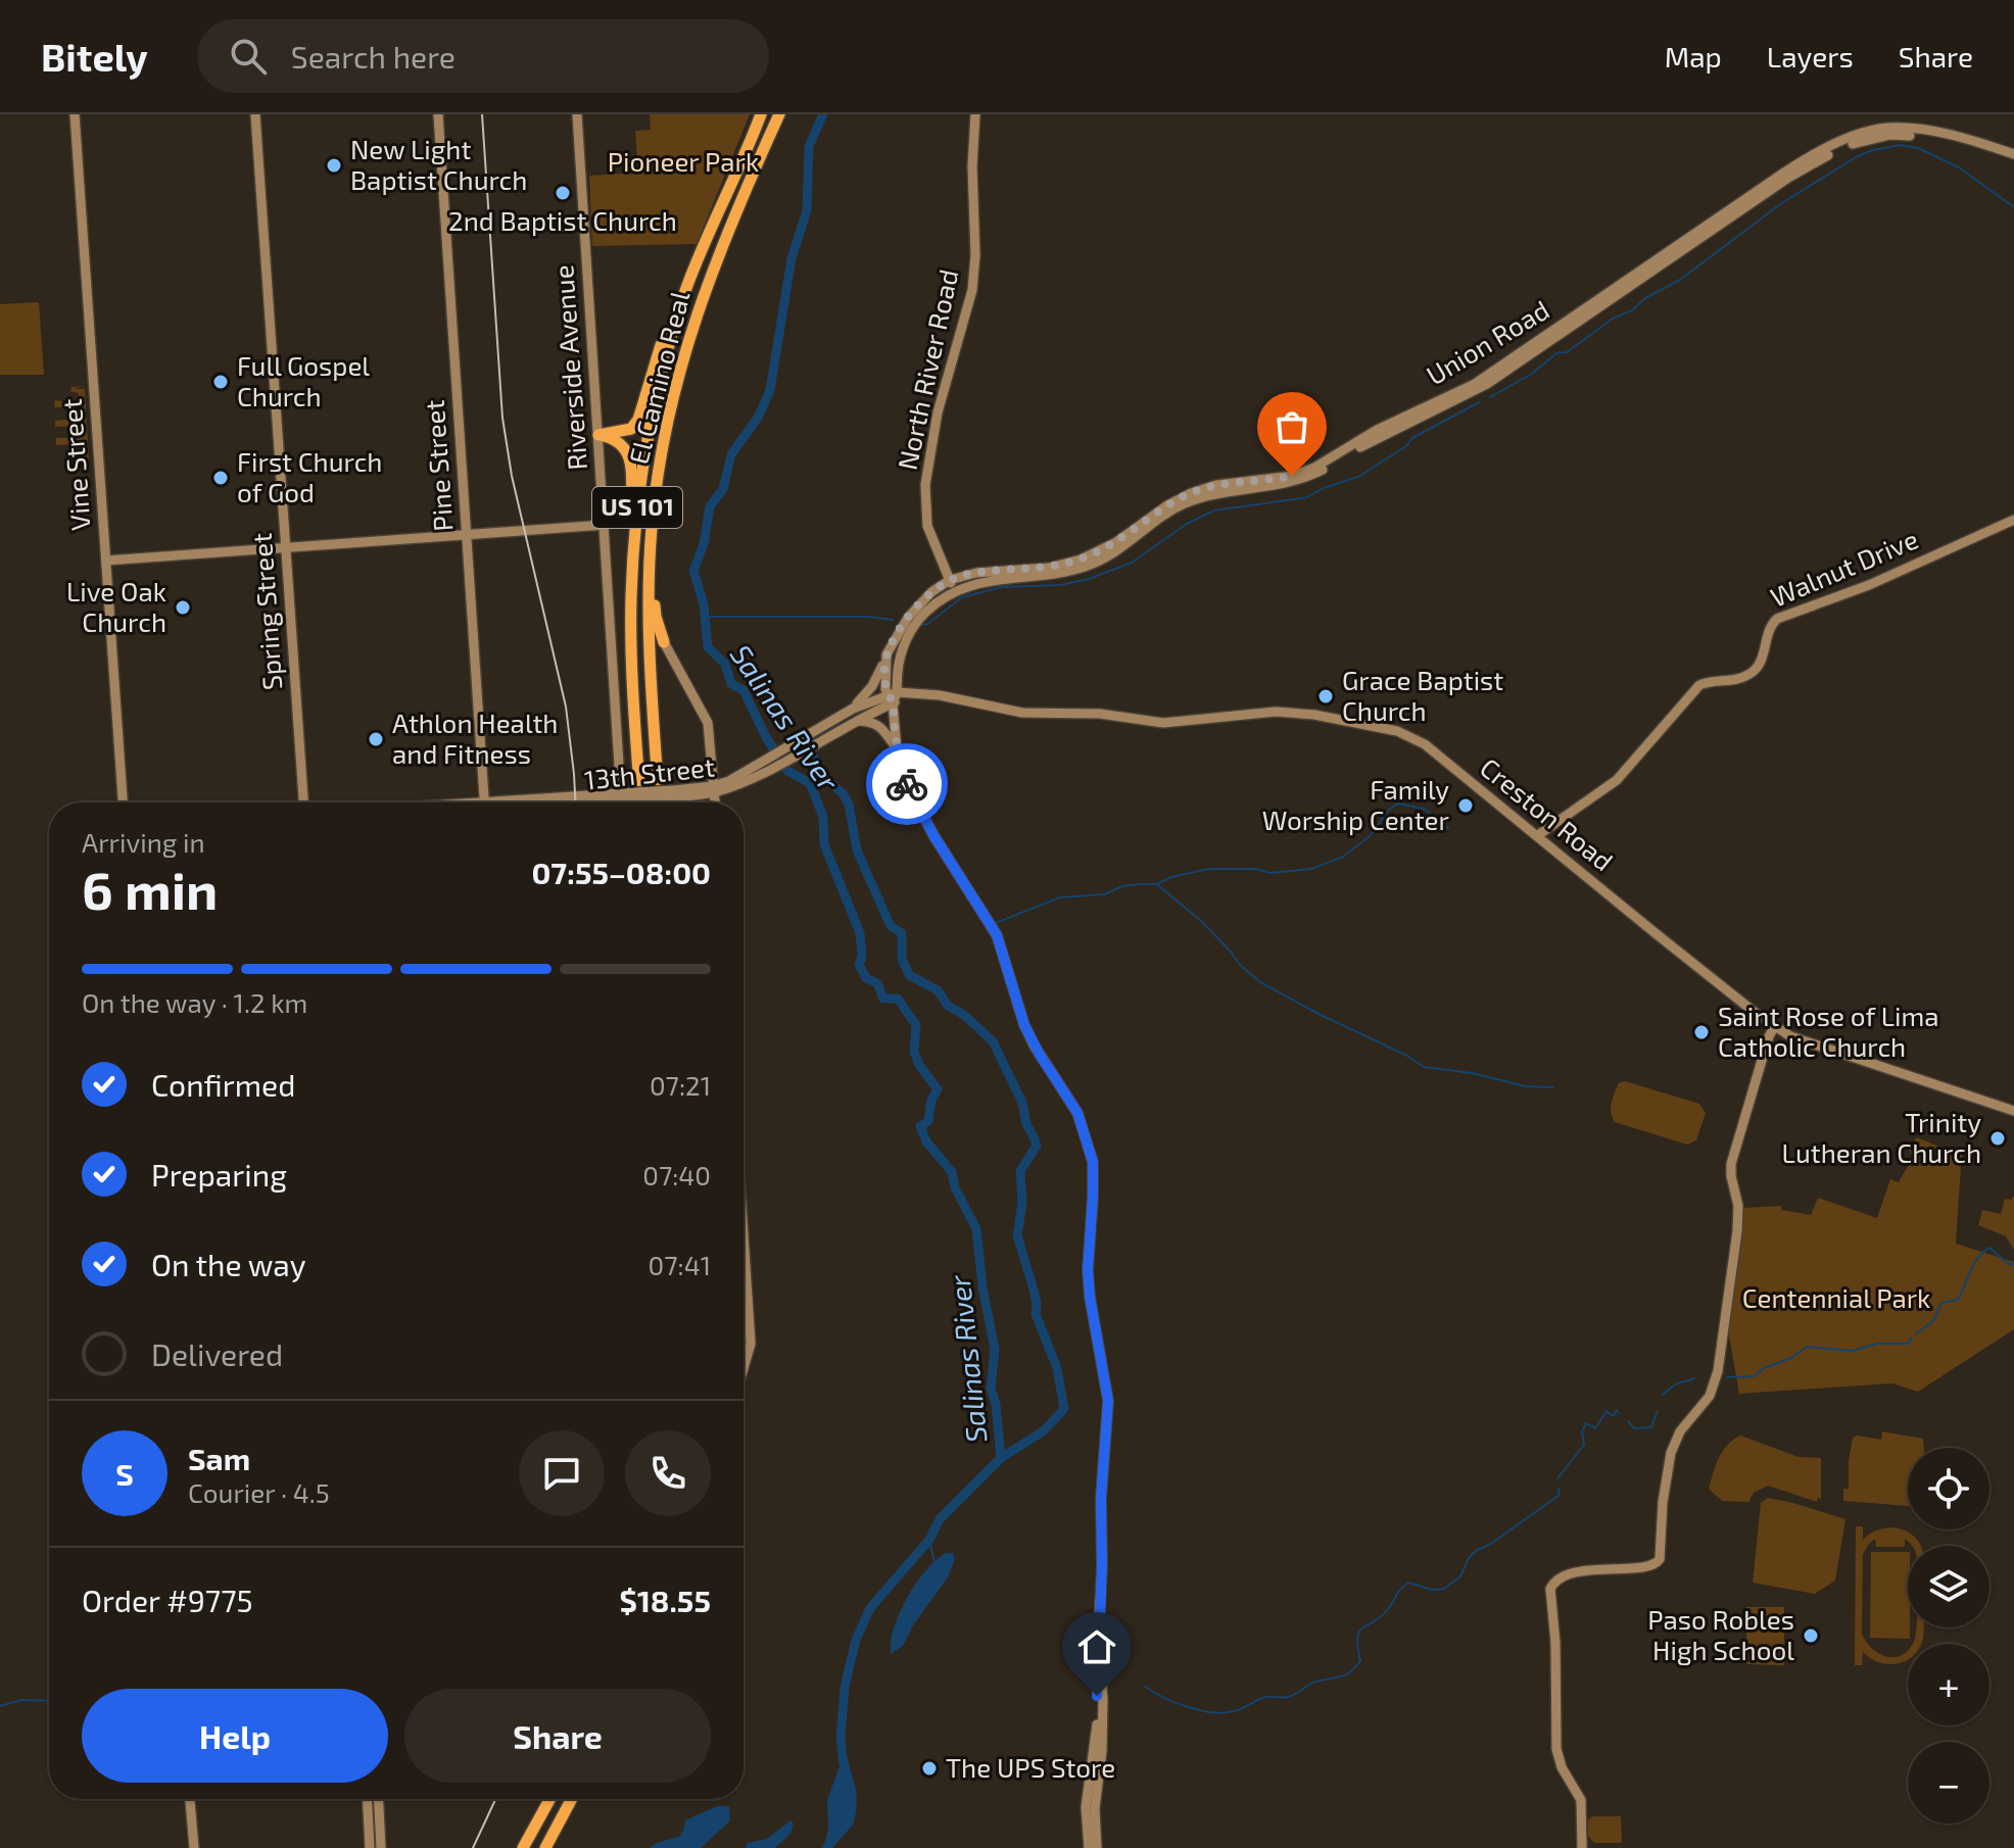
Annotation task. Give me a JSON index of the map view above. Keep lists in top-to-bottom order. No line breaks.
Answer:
{"streets":{"highway":["El Camino Real","US 101"],"main road":["Union Road","Riverside Avenue","North River Road","Vine Street","Pine Street","Walnut Drive","Spring Street","13th Street","Creston Road"]},"crossings":[["Union Road","North River Road"],["Riverside Avenue","13th Street"],["Walnut Drive","Creston Road"],["13th Street","Creston Road"]],"water":["Salinas River"],"parks":["Pioneer Park","Centennial Park"],"places":["New Light Baptist Church","2nd Baptist Church","Full Gospel Church","First Church of God","Live Oak Church","Grace Baptist Church","Athlon Health and Fitness","Family Worship Center","Saint Rose of Lima Catholic Church","Trinity Lutheran Church","Paso Robles High School","The UPS Store"],"page":{"header":"Bitely","search":"Search here","nav":["Map","Layers","Share"],"heading":["6 min","Arriving in","07:55–08:00"],"panel":["Sam","Courier · 4.5","Order #9775","$18.55"],"bar":"On the way · 1.2 km","list":[["Confirmed","07:21"],["Preparing","07:40"],["On the way","07:41"],"Delivered"],"round":"S","map_buttons":["+","−"],"buttons":["Help","Share"]}}
